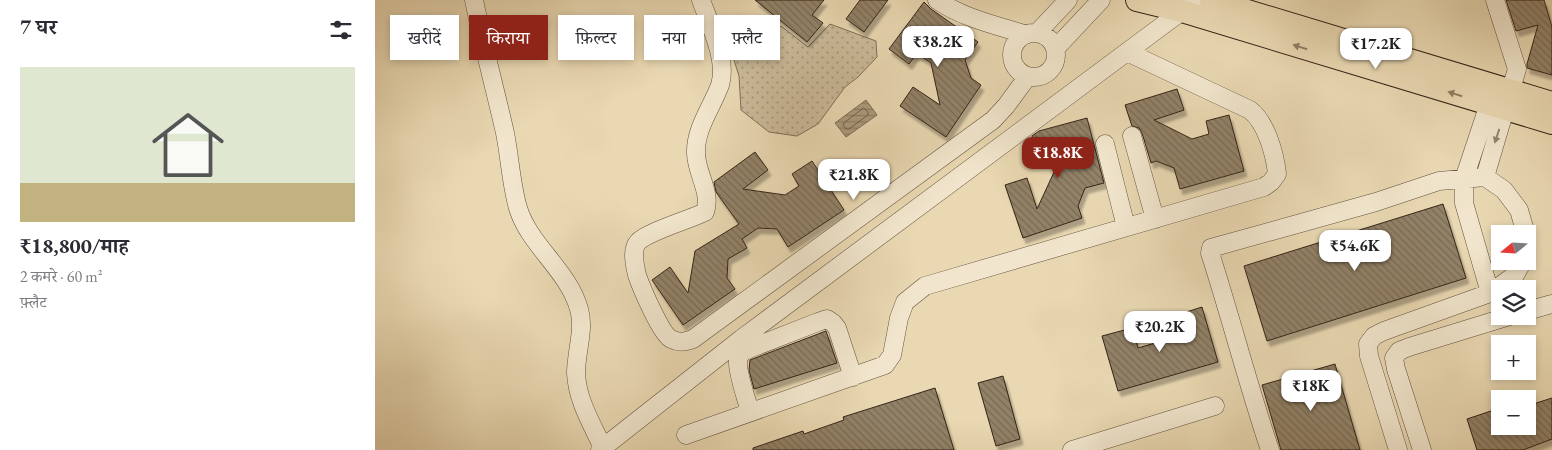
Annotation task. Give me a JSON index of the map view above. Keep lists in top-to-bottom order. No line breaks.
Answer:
{"north":"left","page":{"heading":"7 घर","chip":["खरीदें","किराया","फ़िल्टर","नया","फ़्लैट"],"price":["₹38.2K","₹17.2K","₹18.8K","₹21.8K","₹54.6K","₹20.2K","₹18K"],"list":[{"name":"₹18,800/माह","note":"2 कमरे · 60 m² · फ़्लैट"}],"map_buttons":["+","−"]}}
